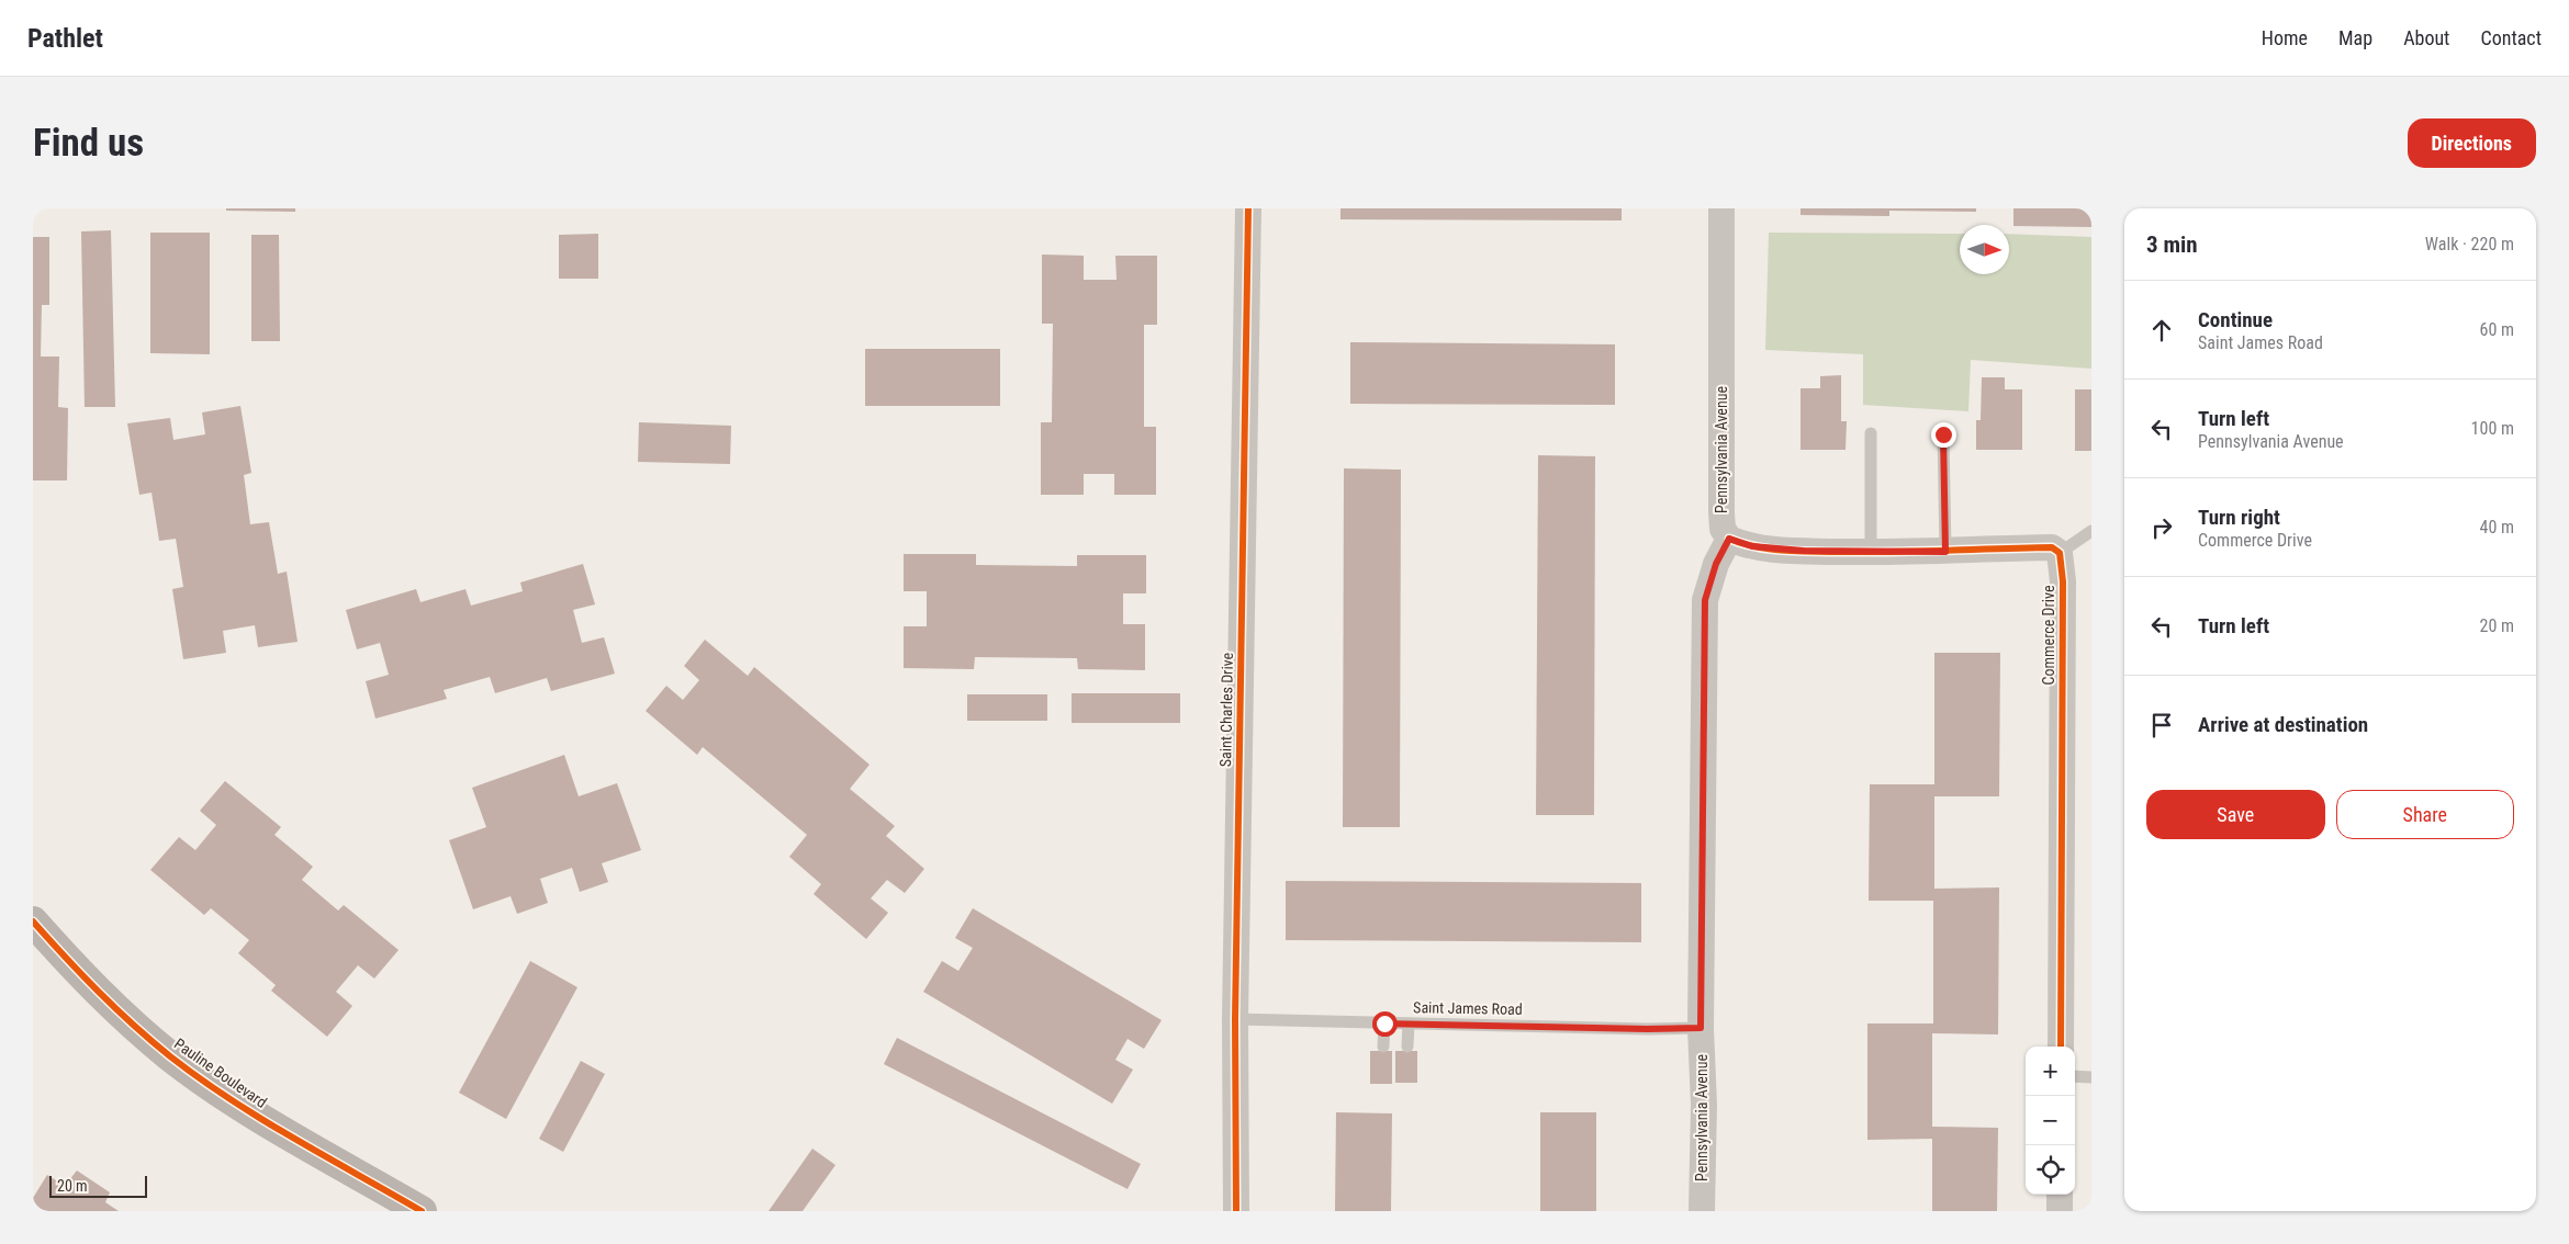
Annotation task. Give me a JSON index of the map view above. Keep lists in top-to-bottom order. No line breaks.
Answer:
{"streets":{"street":["Pennsylvania Avenue","Commerce Drive","Saint Charles Drive","Pauline Boulevard"],"lane":["Saint James Road"]},"crossings":[["Pennsylvania Avenue","Saint James Road"],["Saint Charles Drive","Saint James Road"]],"scale_bar":"20 m","north":"right","page":{"header":"Pathlet","nav":["Home","Map","About","Contact"],"buttons":["Directions",["Save","Share"]],"title":"Find us","heading":["3 min","Walk · 220 m"],"list":[["Continue","Saint James Road","60 m"],["Turn left","Pennsylvania Avenue","100 m"],["Turn right","Commerce Drive","40 m"],["Turn left","20 m"],"Arrive at destination"],"map_buttons":["+","−"],"scale":"20 m"}}
